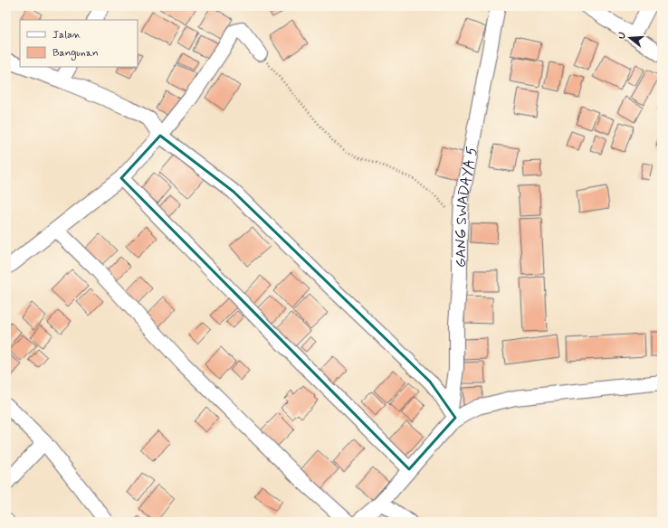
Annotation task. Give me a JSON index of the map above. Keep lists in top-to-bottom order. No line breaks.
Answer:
{"streets":{"street":["GANG SWADAYA 5"]},"legend":["Jalan","Bangunan"],"north":"left"}
